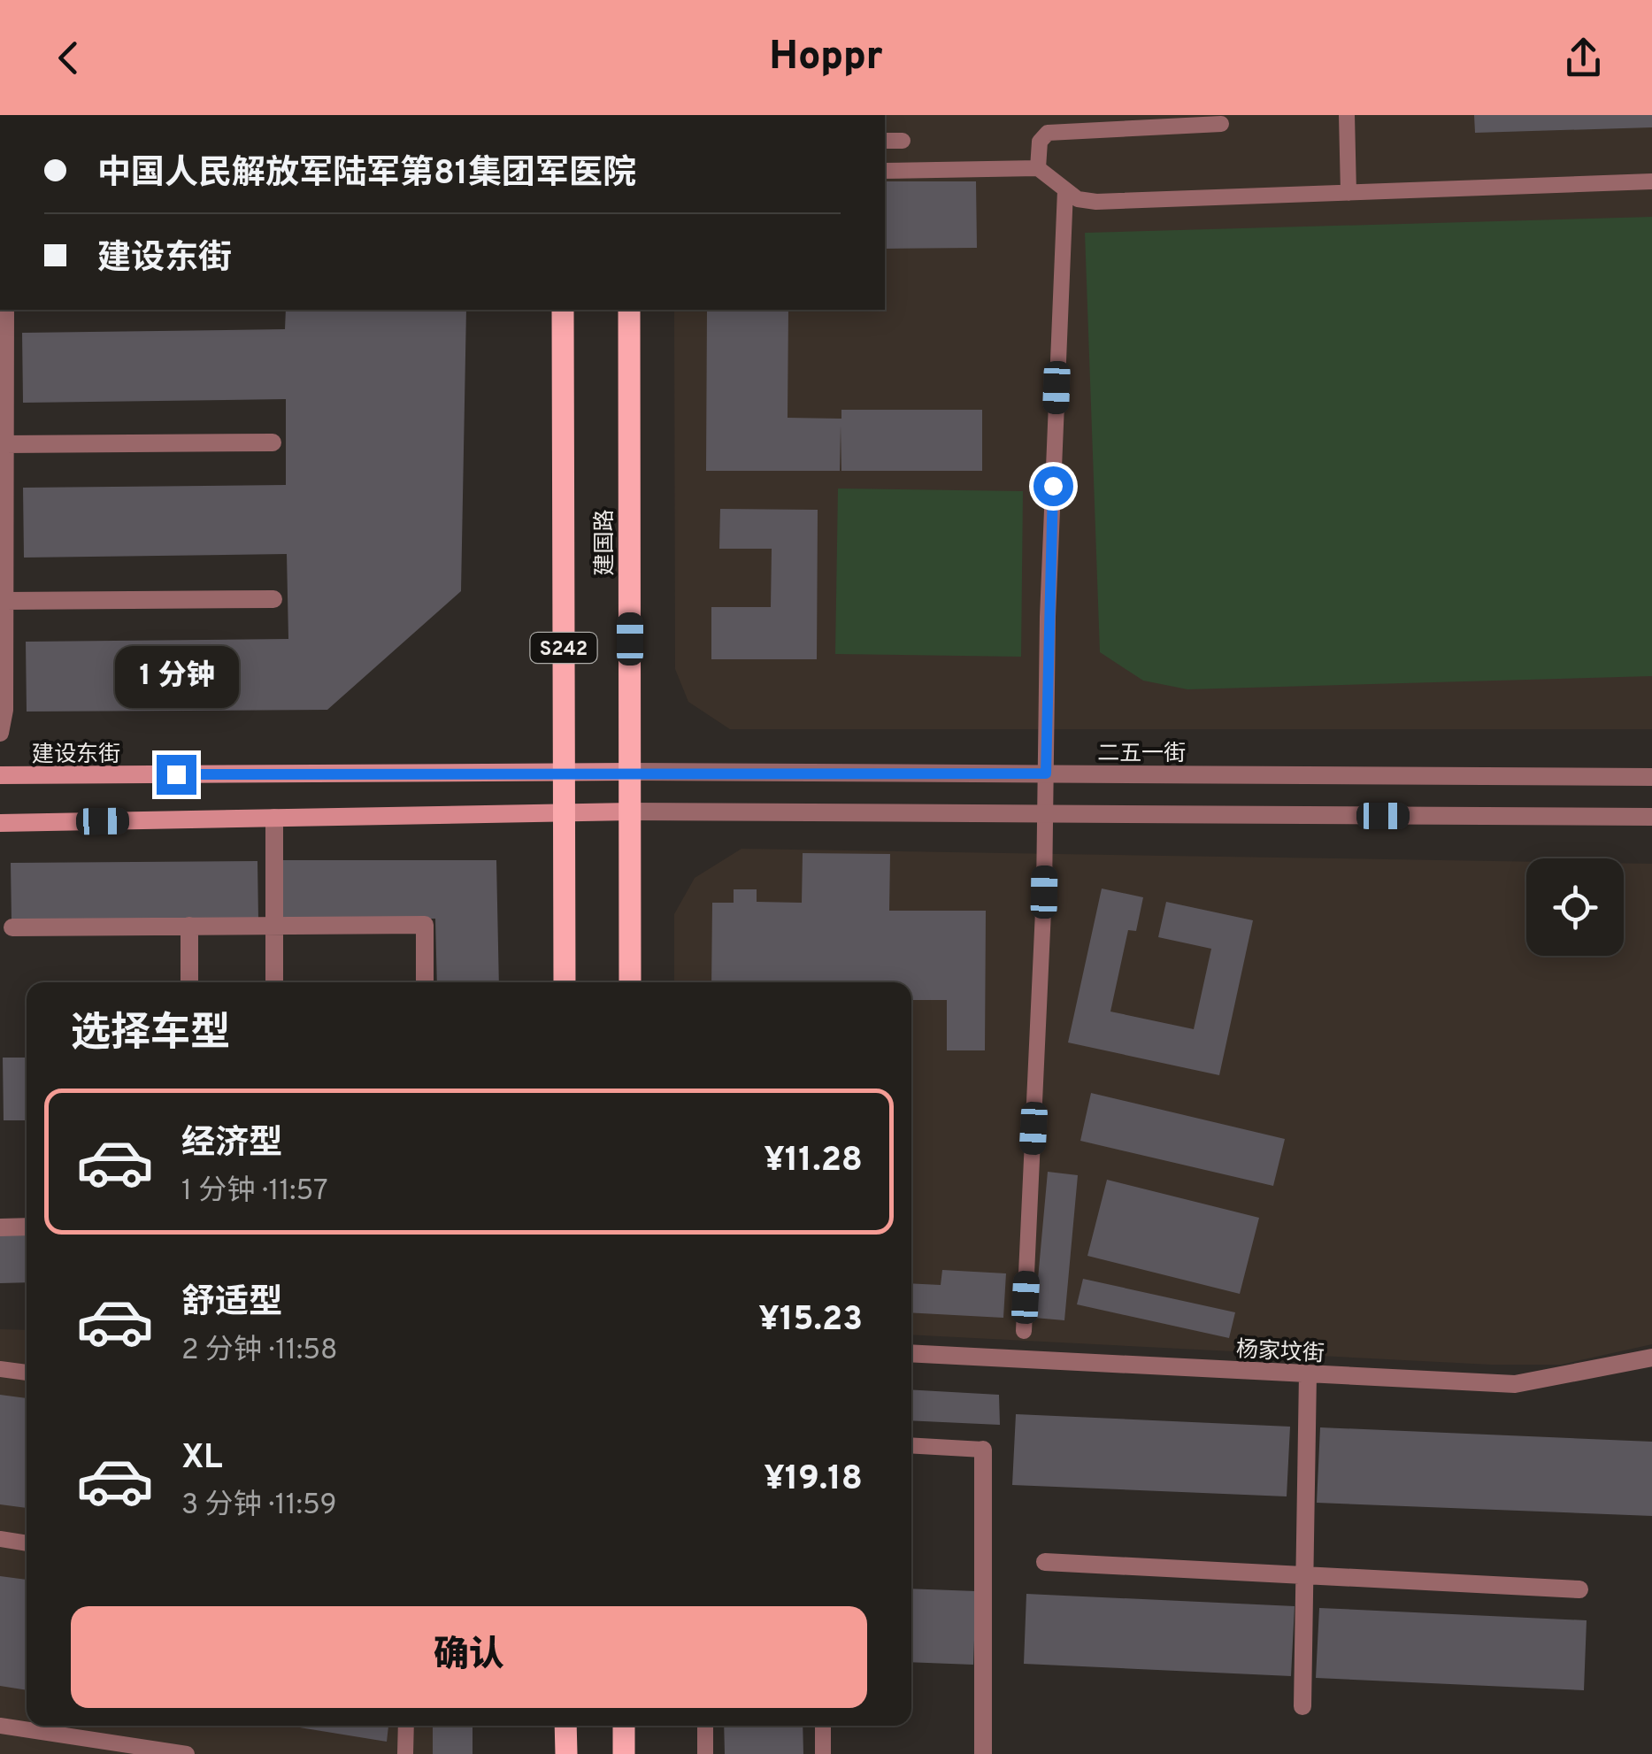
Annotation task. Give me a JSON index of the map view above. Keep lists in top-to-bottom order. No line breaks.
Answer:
{"streets":{"main road":["建国路","S242","建设东街"],"street":["二五一街","杨家坟街"]},"crossings":[["建国路","二五一街"],["建国路","建设东街"],["二五一街","建设东街"]],"page":{"header":"Hoppr","banner":["中国人民解放军陆军第81集团军医院","建设东街"],"bubble":"1 分钟","heading":"选择车型","list":[{"name":"经济型","note":"1 分钟 · 11:57","value":"¥11.28"},{"name":"舒适型","note":"2 分钟 · 11:58","value":"¥15.23"},{"name":"XL","note":"3 分钟 · 11:59","value":"¥19.18"}],"buttons":"确认"}}
